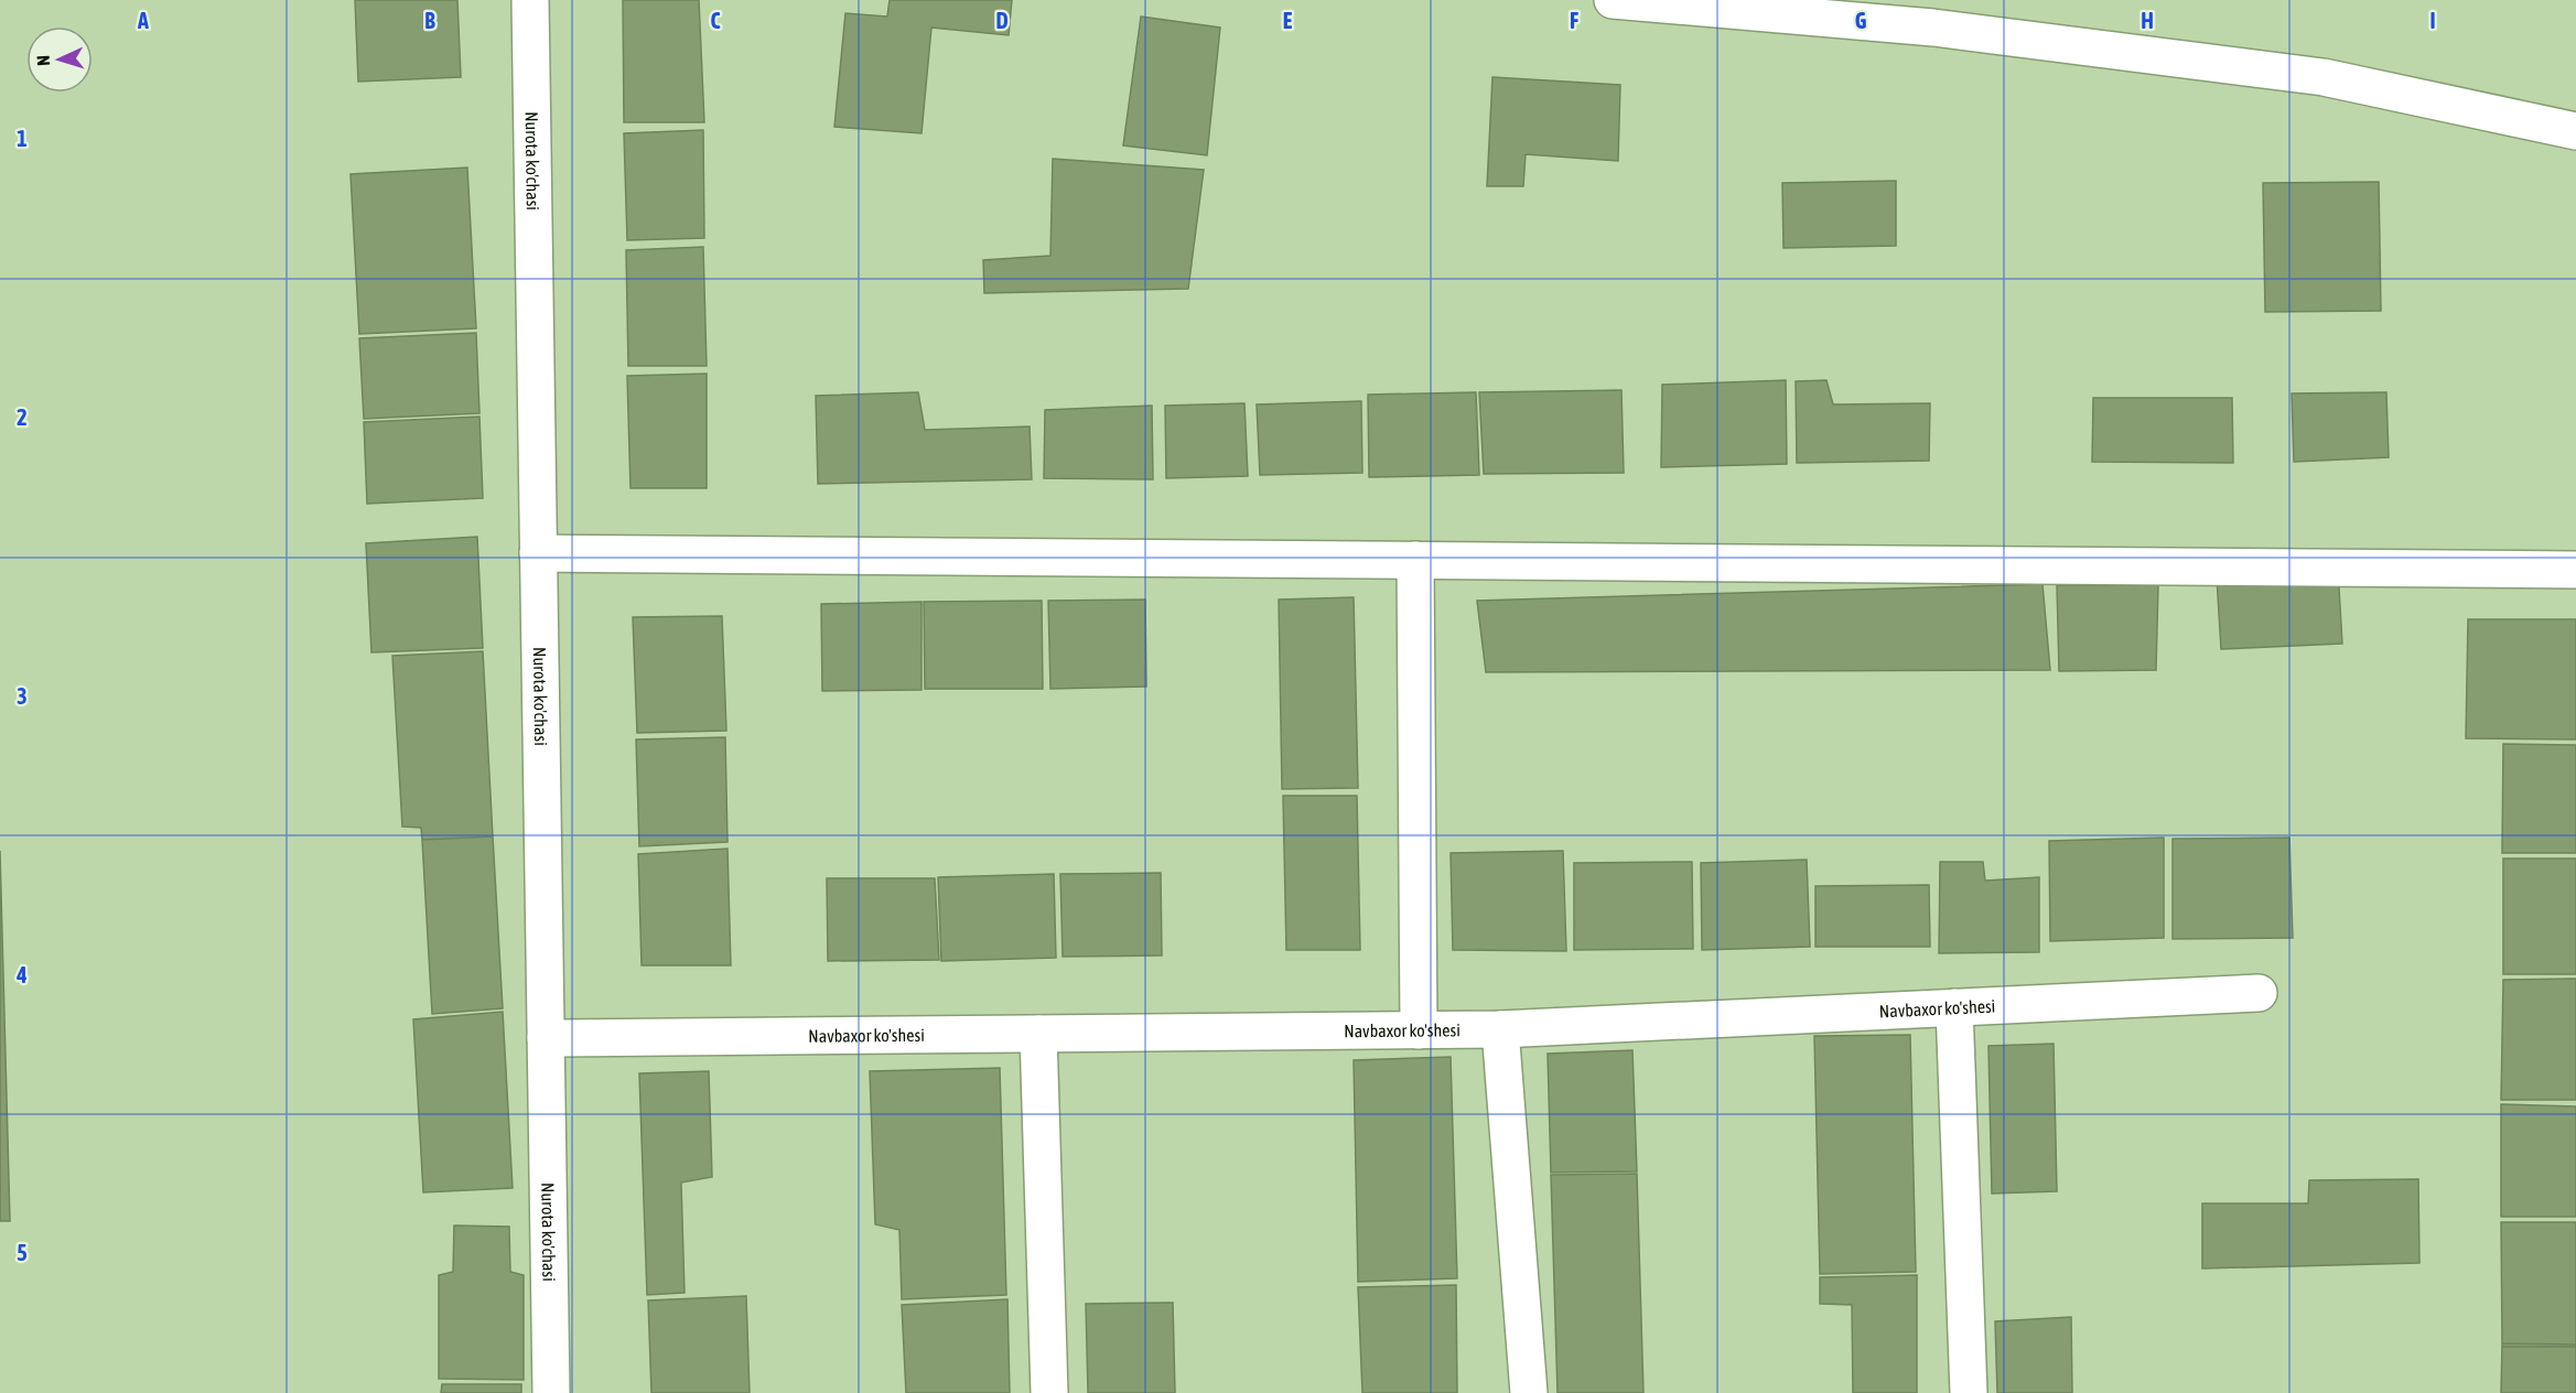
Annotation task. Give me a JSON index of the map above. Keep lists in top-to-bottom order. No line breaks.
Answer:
{"streets":{"street":["Nurota ko'chasi","Navbaxor ko'shesi"]},"crossings":[["Nurota ko'chasi","Navbaxor ko'shesi"]],"north":"left","grid":{"columns":["A","B","C","D","E","F","G","H","I"],"rows":["1","2","3","4","5"]}}
